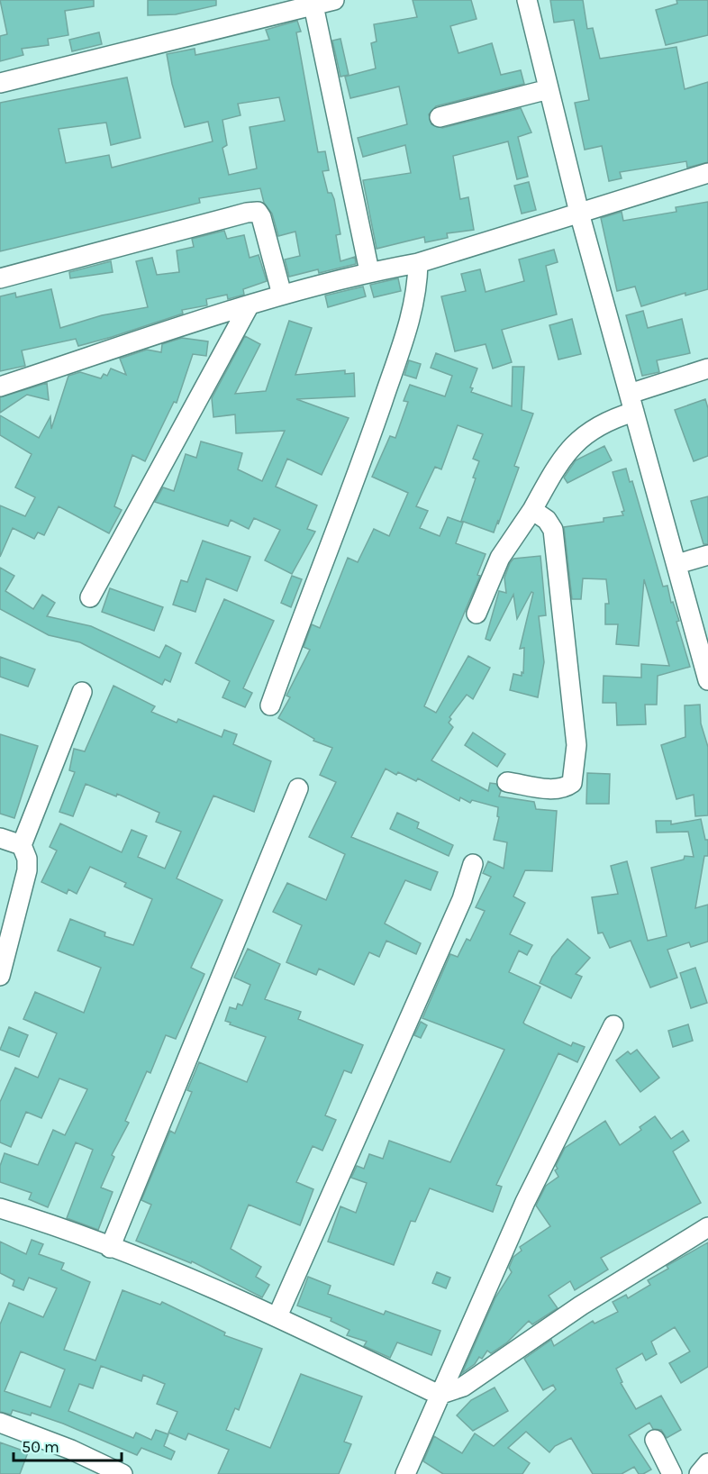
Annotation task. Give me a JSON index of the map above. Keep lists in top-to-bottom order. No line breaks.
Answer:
{"scale_bar":"50 m"}
